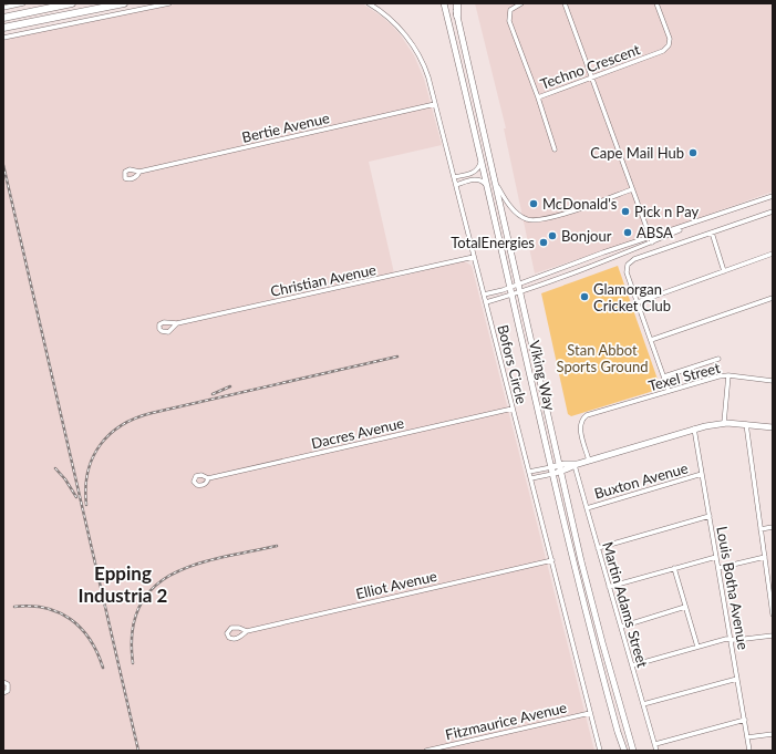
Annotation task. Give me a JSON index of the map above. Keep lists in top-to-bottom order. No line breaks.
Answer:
{"streets":{"main road":["Viking Way"],"street":["Techno Crescent","Bertie Avenue","Christian Avenue","Bofors Circle","Texel Street","Dacres Avenue","Buxton Avenue","Elliot Avenue","Louis Botha Avenue","Martin Adams Street","Fitzmaurice Avenue"]},"crossings":[["Bertie Avenue","Bofors Circle"],["Christian Avenue","Bofors Circle"],["Bofors Circle","Dacres Avenue"],["Bofors Circle","Elliot Avenue"],["Bofors Circle","Fitzmaurice Avenue"],["Buxton Avenue","Louis Botha Avenue"],["Buxton Avenue","Martin Adams Street"]],"districts":["Epping Industria 2"],"parks":["Stan Abbot Sports Ground"],"places":["Cape Mail Hub","McDonald's","Pick n Pay","ABSA","Bonjour","TotalEnergies","Glamorgan Cricket Club"]}
